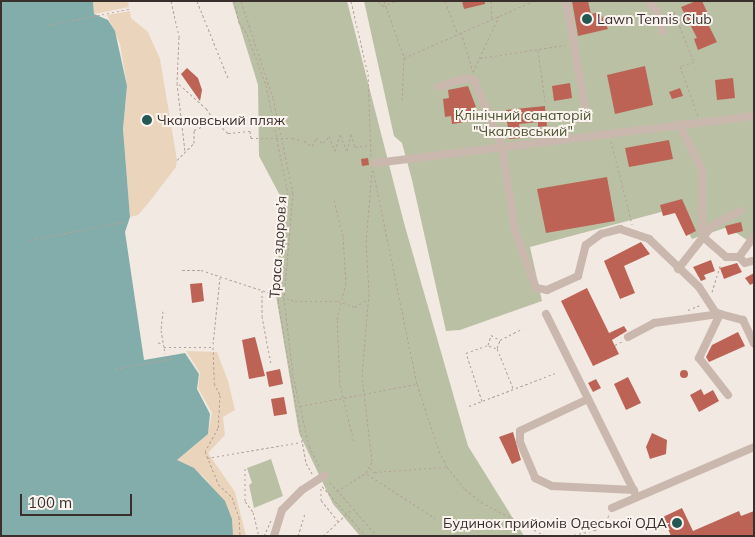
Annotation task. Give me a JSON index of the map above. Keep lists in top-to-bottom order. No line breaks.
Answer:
{"streets":{"path":["Траса здоров’я"]},"parks":["Клінічний санаторій \"Чкаловський\""],"places":["Lawn Tennis Club","Чкаловський пляж","Будинок прийомів Одеської ОДА"],"scale_bar":"100 m"}
